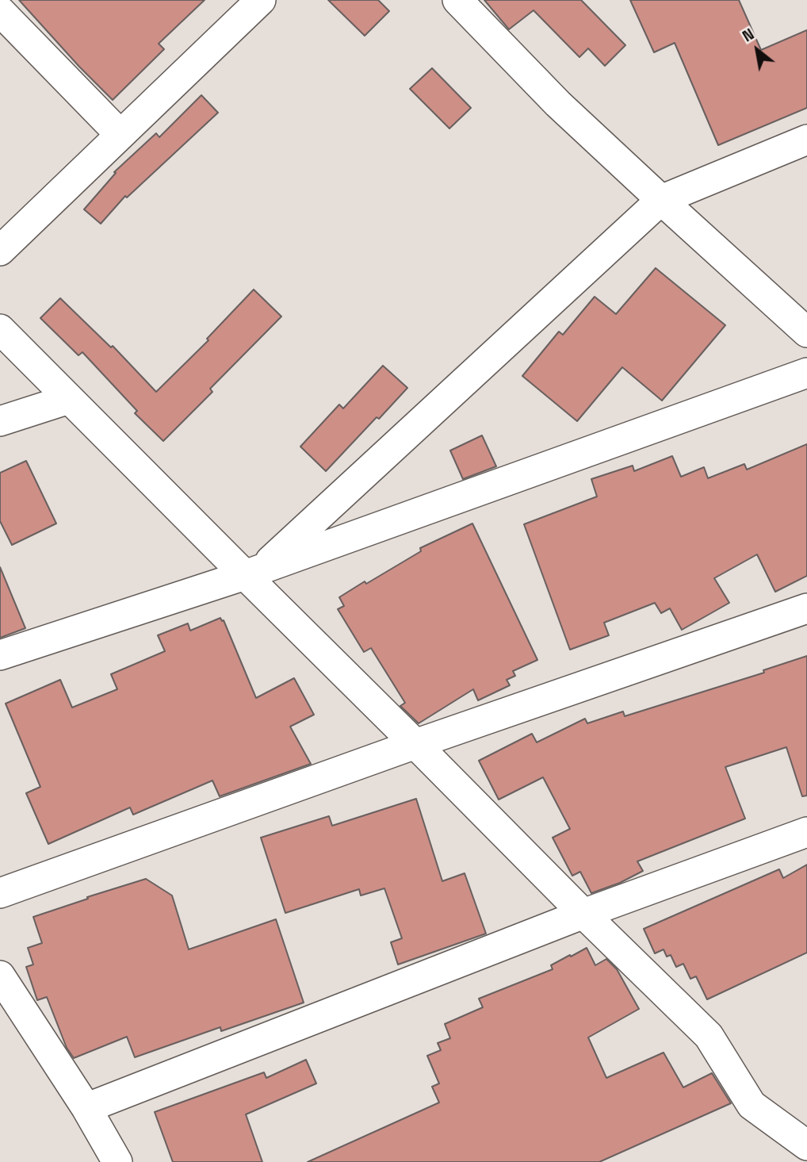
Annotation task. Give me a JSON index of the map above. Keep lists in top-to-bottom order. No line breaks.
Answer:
{"north":"top left"}
